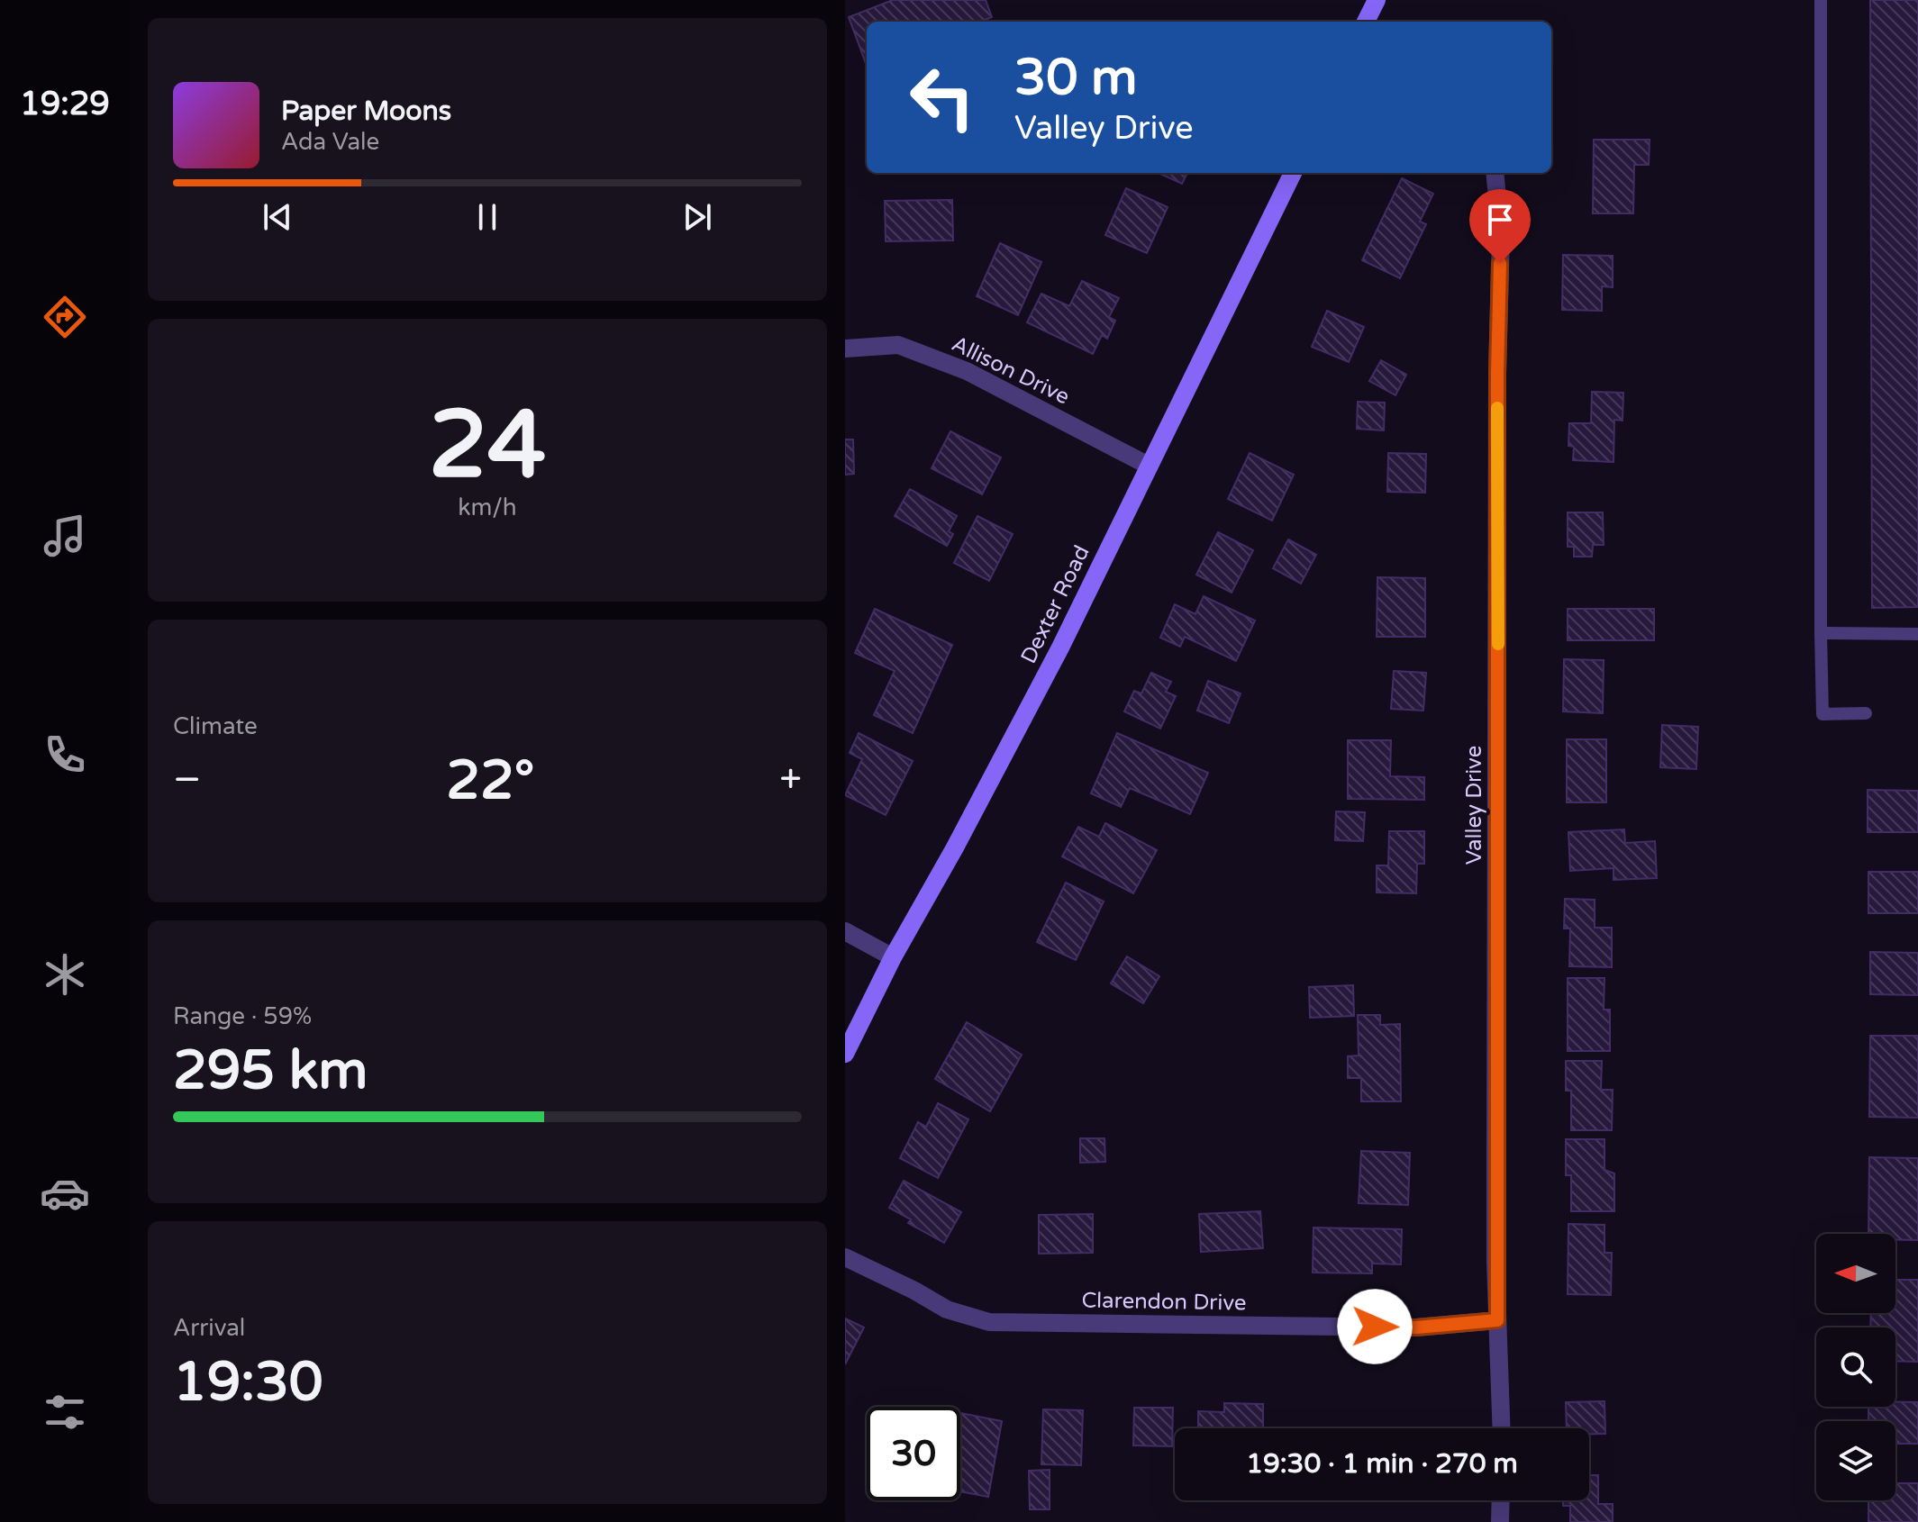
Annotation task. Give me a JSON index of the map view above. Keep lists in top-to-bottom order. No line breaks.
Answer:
{"streets":{"main road":["Dexter Road"],"street":["Allison Drive","Valley Drive","Clarendon Drive"]},"crossings":[["Allison Drive","Dexter Road"],["Valley Drive","Clarendon Drive"]],"north":"left","page":{"tabs":"19:29","turn":["30 m","Valley Drive"],"song":["Paper Moons","Ada Vale"],"tile":[["24","km/h"],"Climate",["Range · 59%","295 km"],["Arrival","19:30"]],"heat":["−","22°","+"],"limit":"30","trip":"19:30 · 1 min · 270 m"}}
